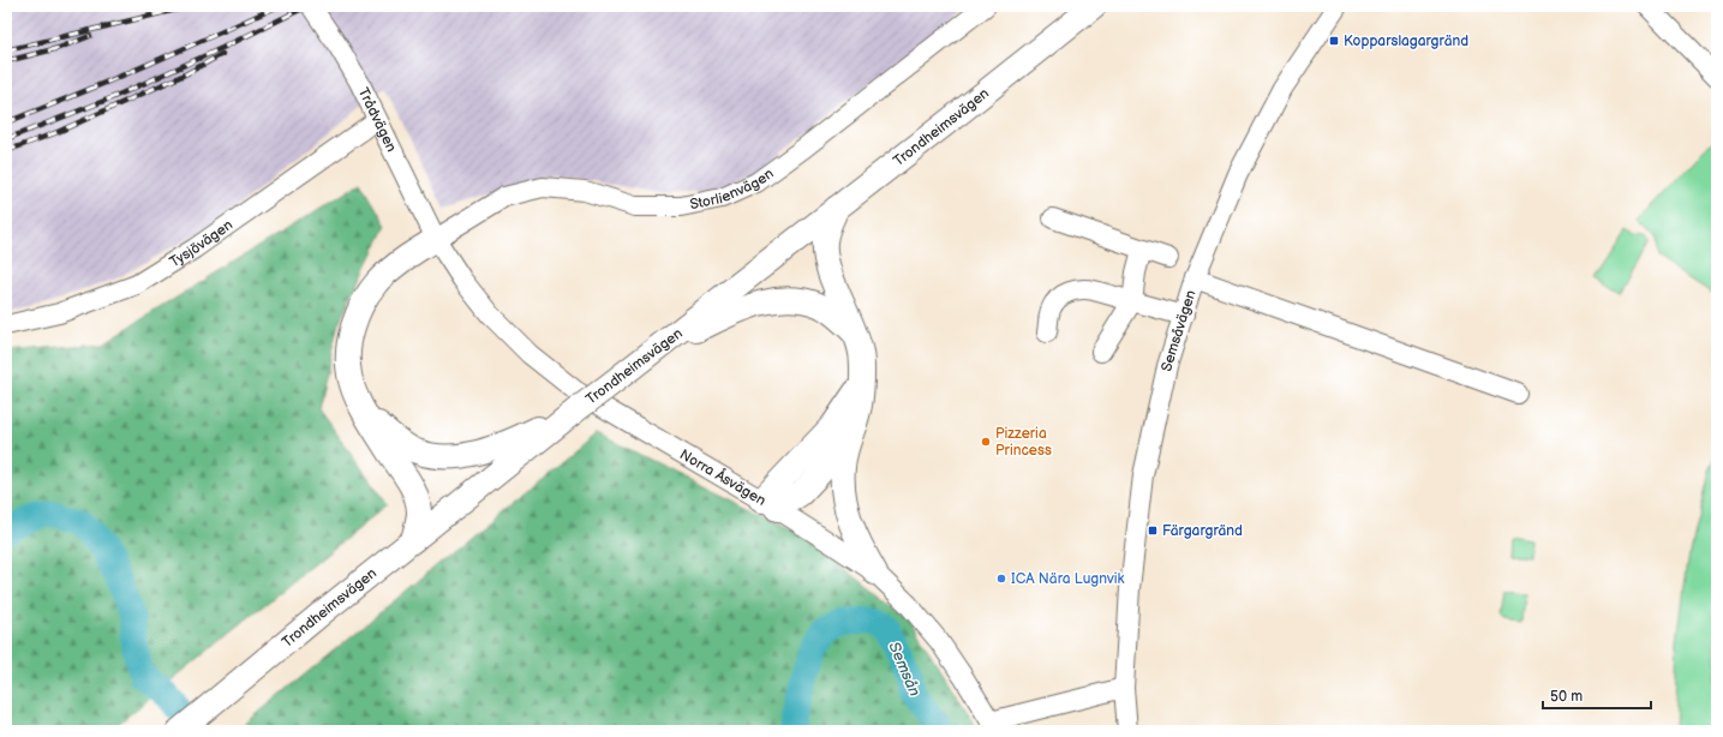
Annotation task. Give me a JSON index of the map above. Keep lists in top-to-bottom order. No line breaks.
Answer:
{"streets":{"main road":["Trondheimsvägen"],"street":["Trådvägen","Storlienvägen","Tysjövägen","Semsåvägen","Norra Åsvägen"]},"crossings":[["Trådvägen","Storlienvägen"],["Trådvägen","Tysjövägen"],["Trådvägen","Norra Åsvägen"],["Trondheimsvägen","Norra Åsvägen"],["Storlienvägen","Norra Åsvägen"]],"water":["Semsån"],"places":{"transit":["Kopparslagargränd","Färgargränd"],"other":["Pizzeria Princess","ICA Nära Lugnvik"]},"scale_bar":"50 m"}
